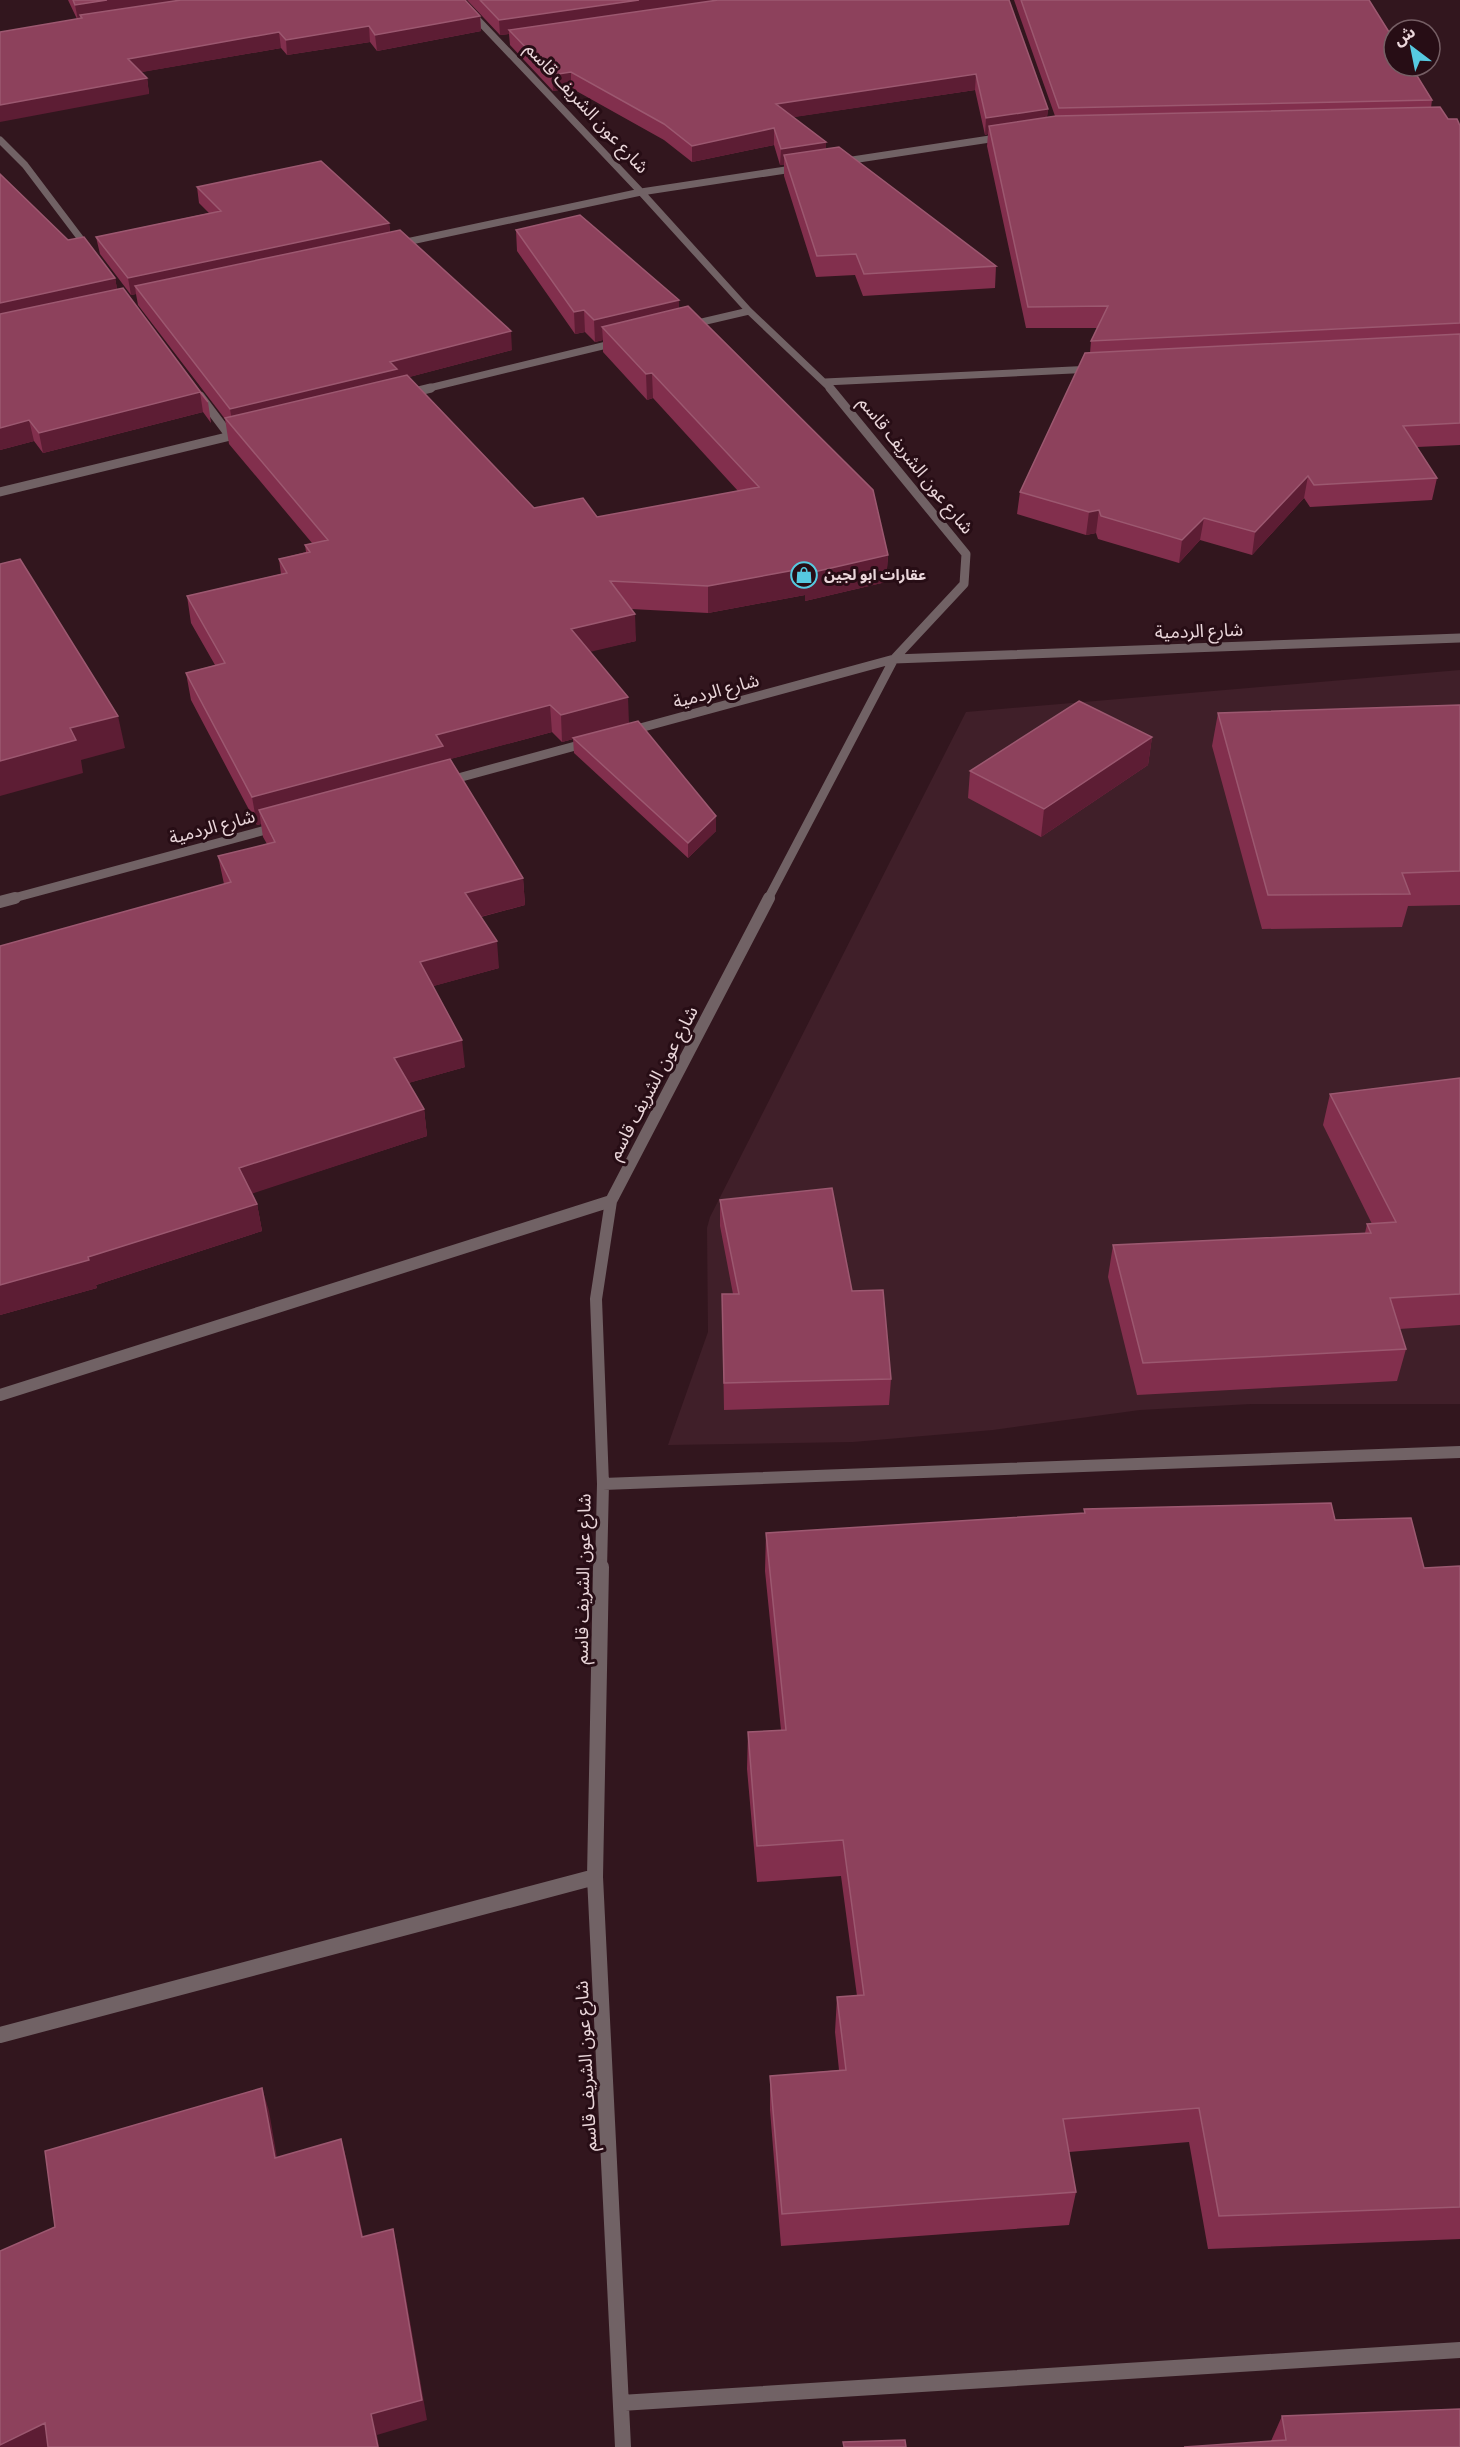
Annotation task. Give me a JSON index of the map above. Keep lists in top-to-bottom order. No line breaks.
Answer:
{"streets":{"street":["شارع عون الشريف قاسم","شارع الردمية"]},"crossings":[["شارع عون الشريف قاسم","شارع الردمية"]],"places":{"shop":["عقارات ابو لجين"]},"north":"top left"}
